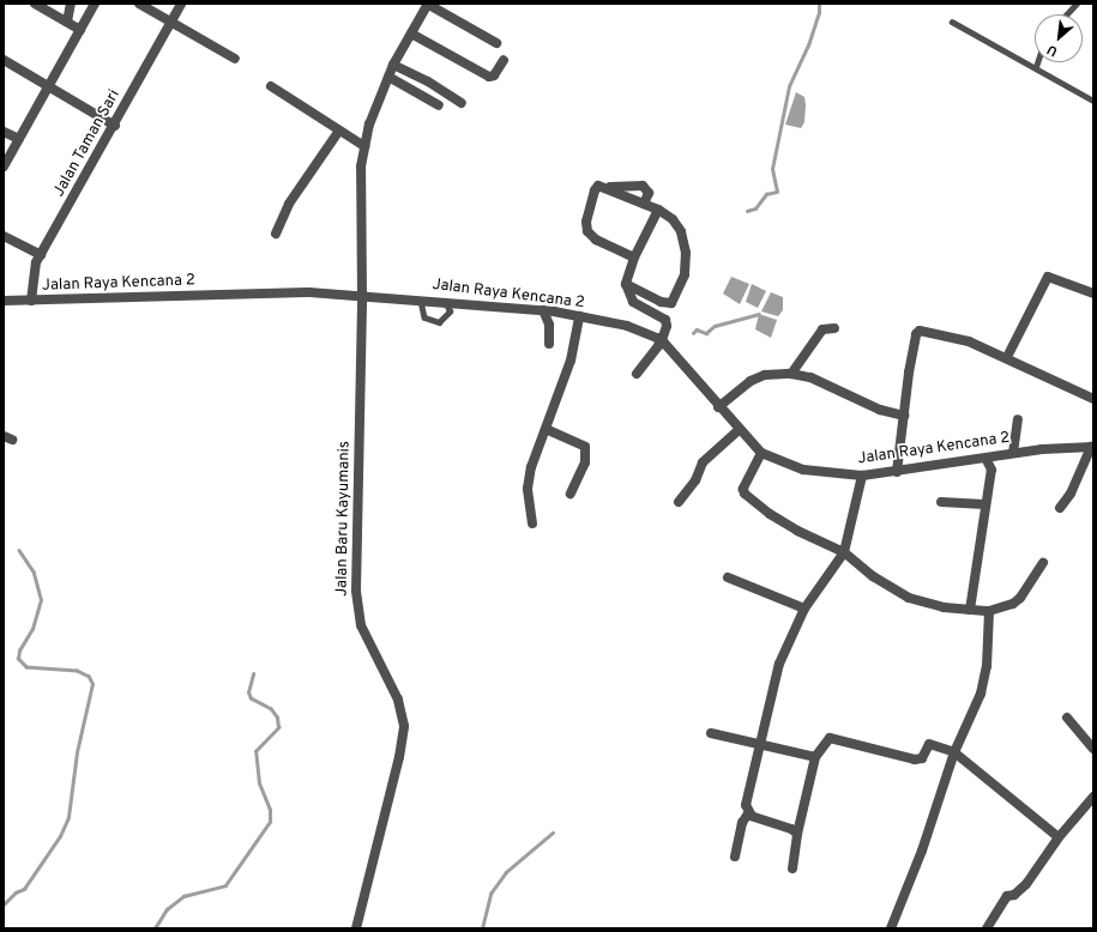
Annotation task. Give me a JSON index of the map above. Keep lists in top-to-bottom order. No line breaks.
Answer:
{"streets":{"street":["Jalan Taman Sari","Jalan Raya Kencana 2","Jalan Baru Kayumanis"]},"crossings":[["Jalan Taman Sari","Jalan Raya Kencana 2"],["Jalan Raya Kencana 2","Jalan Baru Kayumanis"]],"north":"bottom left"}
